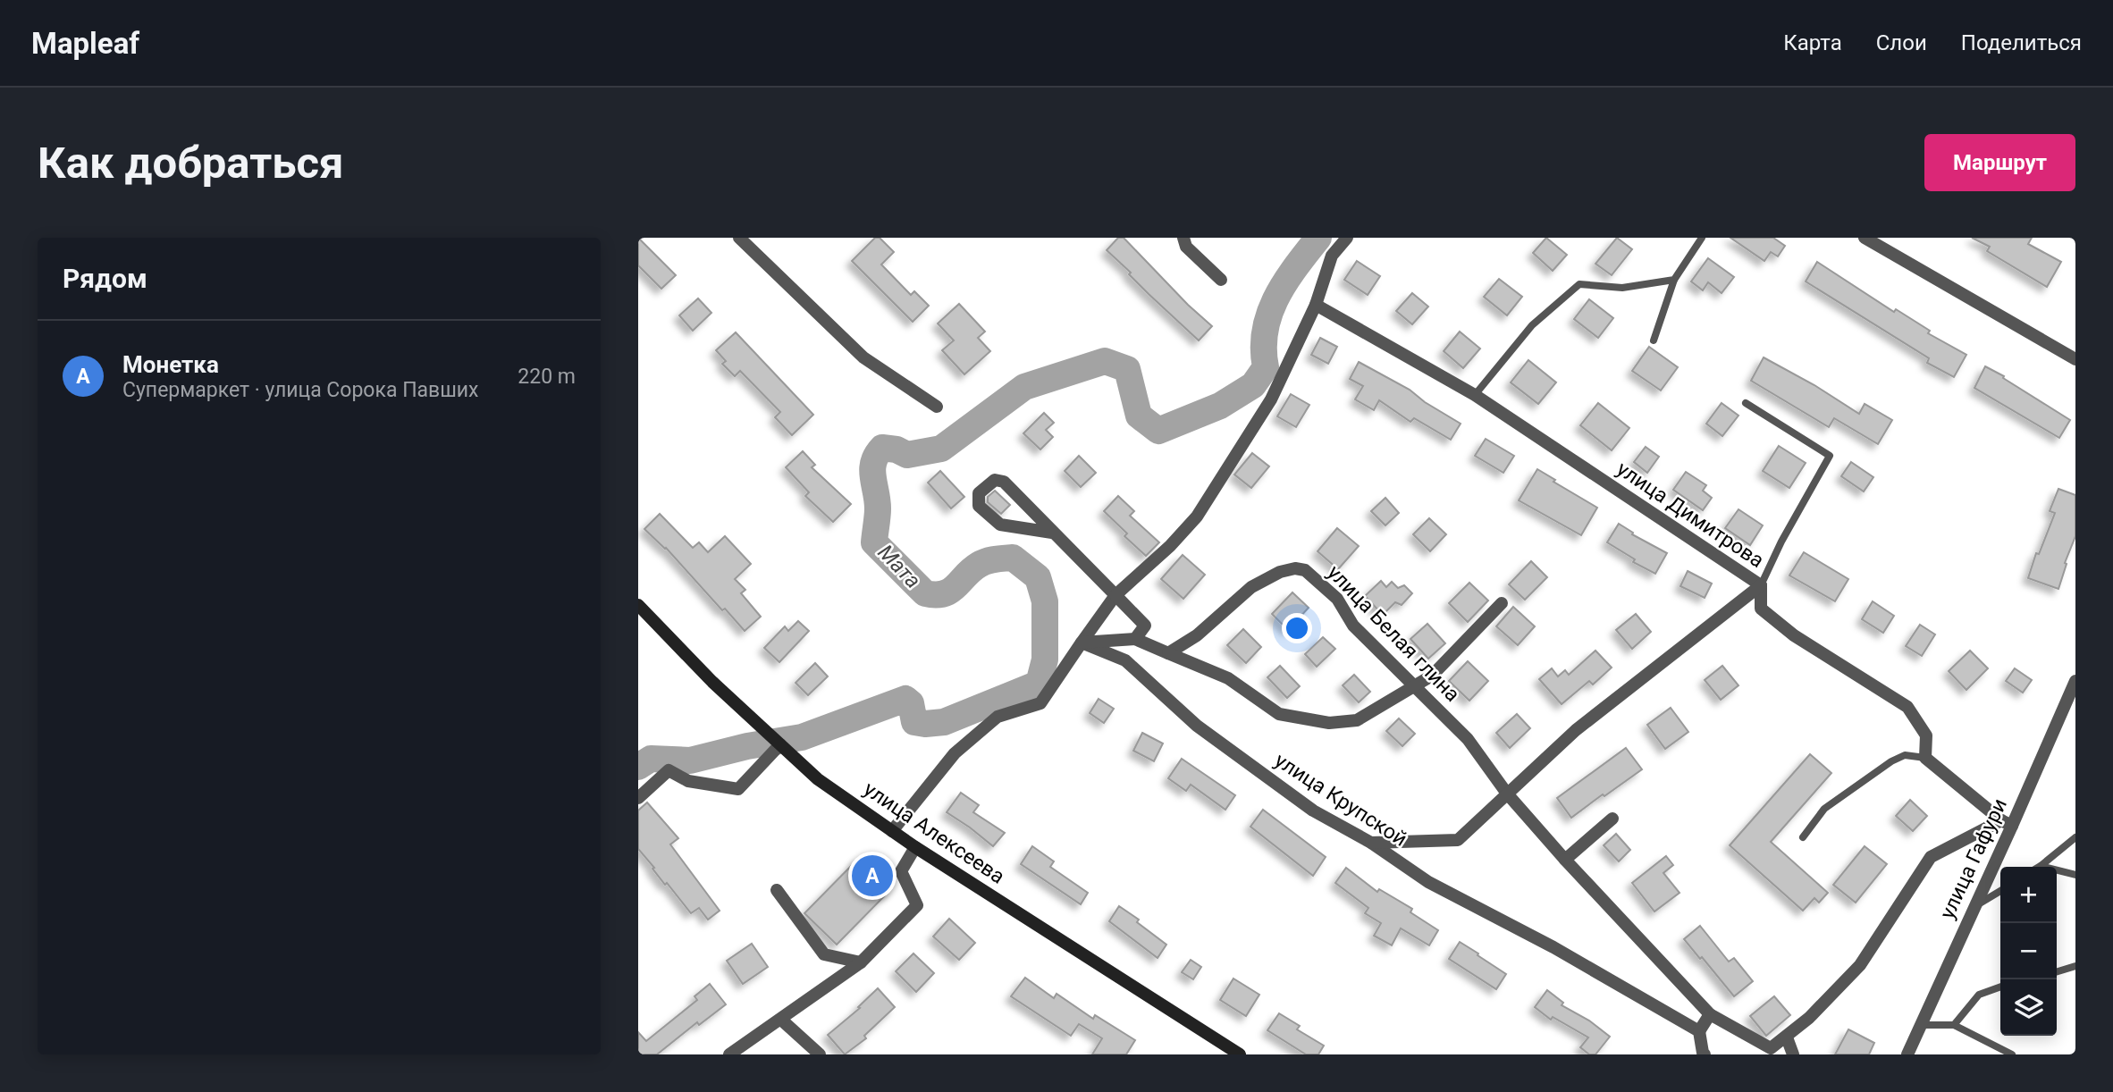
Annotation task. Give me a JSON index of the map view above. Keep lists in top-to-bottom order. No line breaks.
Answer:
{"streets":{"main road":["улица Алексеева"],"street":["улица Димитрова","улица Белая глина","улица Крупской","улица Гафури"]},"water":["Мата"],"page":{"header":"Mapleaf","nav":["Карта","Слои","Поделиться"],"buttons":"Маршрут","title":"Как добраться","heading":"Рядом","list":[{"mark":"A","name":"Монетка","note":"Супермаркет · улица Сорока Павших","value":"220 m"}],"pins":"A","map_buttons":["+","−"]}}
